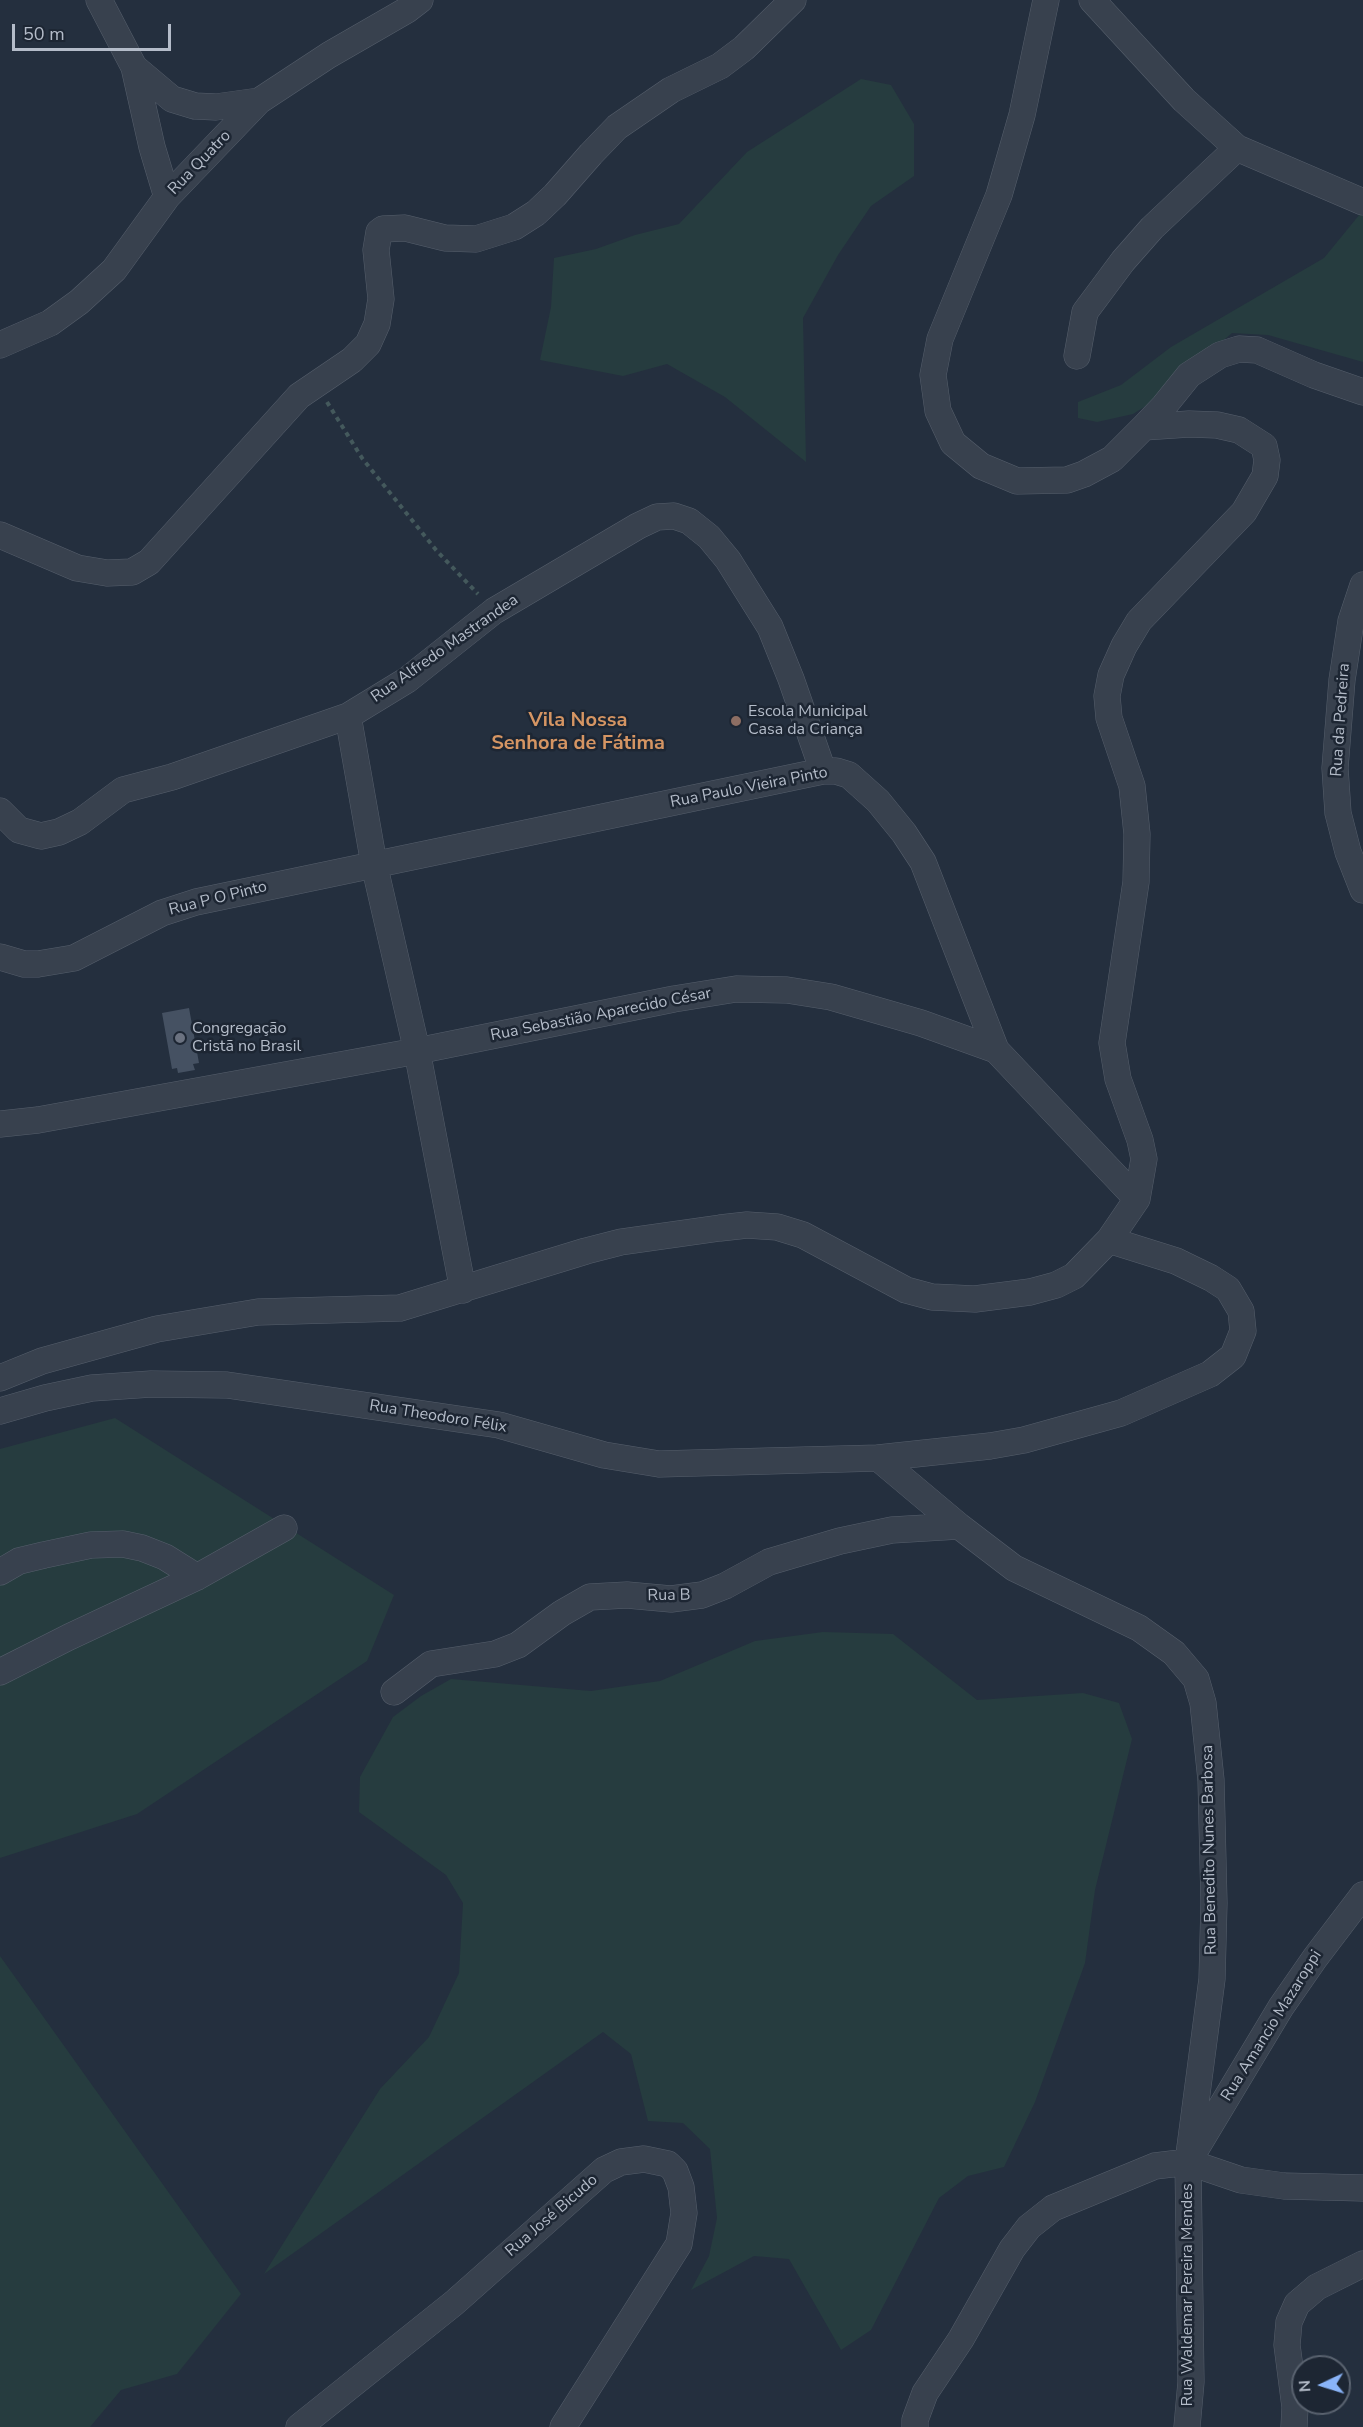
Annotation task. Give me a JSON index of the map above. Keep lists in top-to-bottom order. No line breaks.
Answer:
{"streets":{"street":["Rua Quatro","Rua Alfredo Mastrandea","Rua da Pedreira","Rua Paulo Vieira Pinto","Rua P O Pinto","Rua Sebastião Aparecido César","Rua Theodoro Félix","Rua B","Rua Benedito Nunes Barbosa","Rua Amancio Mazaroppi","Rua José Bicudo","Rua Waldemar Pereira Mendes"]},"crossings":[["Rua Alfredo Mastrandea","Rua Paulo Vieira Pinto"],["Rua Paulo Vieira Pinto","Rua P O Pinto"],["Rua Paulo Vieira Pinto","Rua Sebastião Aparecido César"],["Rua B","Rua Benedito Nunes Barbosa"],["Rua Benedito Nunes Barbosa","Rua Amancio Mazaroppi"],["Rua Benedito Nunes Barbosa","Rua Waldemar Pereira Mendes"],["Rua Amancio Mazaroppi","Rua Waldemar Pereira Mendes"]],"districts":["Vila Nossa Senhora de Fátima"],"places":["Escola Municipal Casa da Criança","Congregação Cristã no Brasil"],"scale_bar":"50 m","north":"left"}
